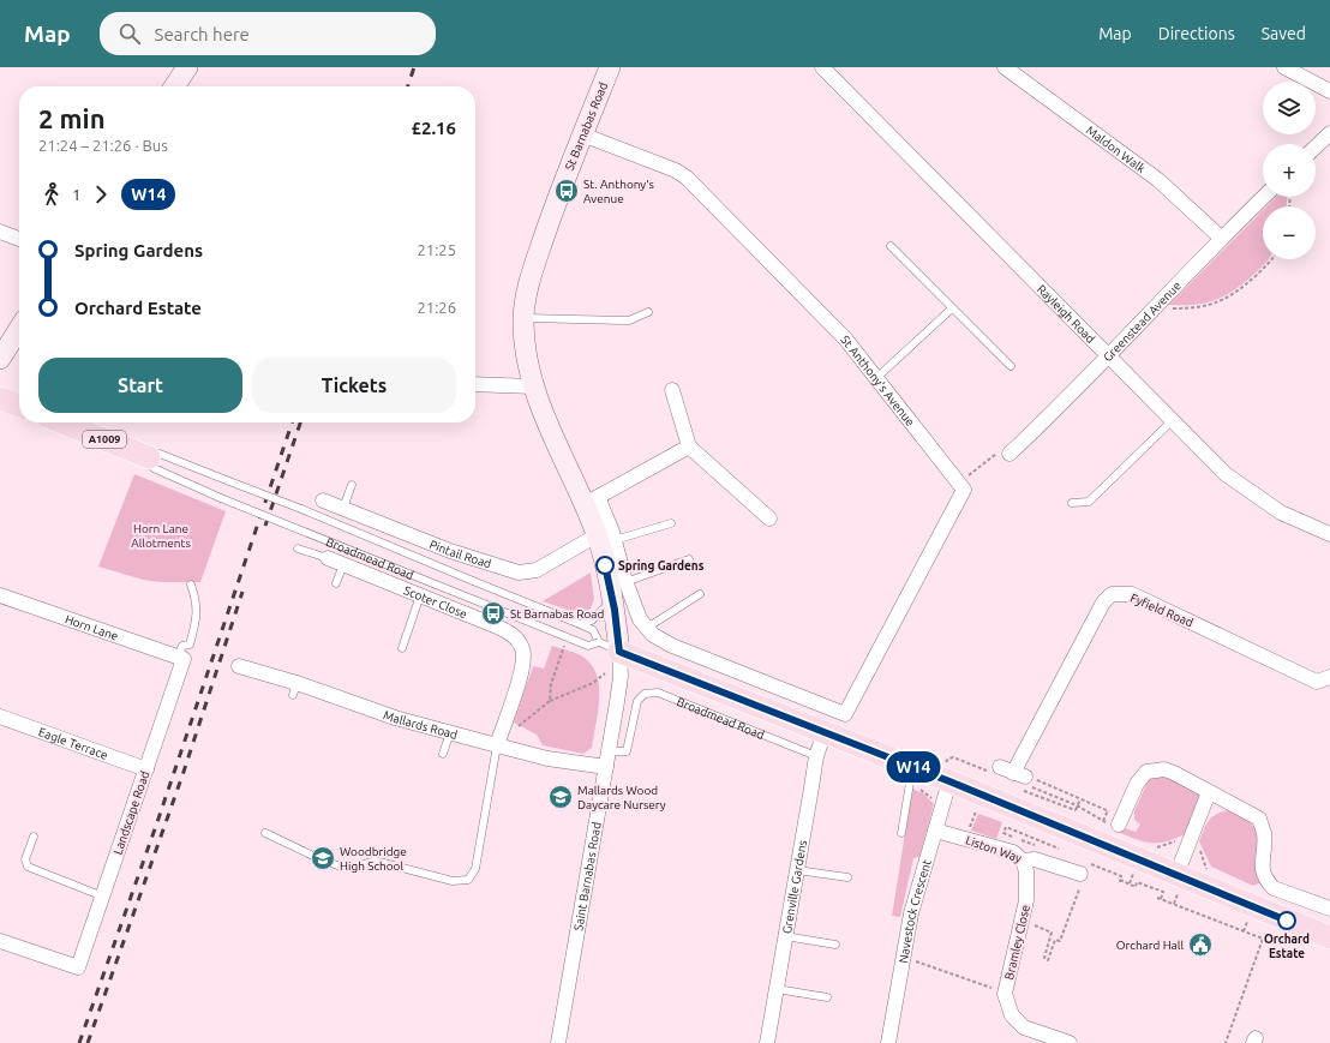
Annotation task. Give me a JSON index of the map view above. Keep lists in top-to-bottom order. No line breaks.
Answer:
{"streets":{"main road":["A1009","Broadmead Road"],"street":["St Barnabas Road","Maldon Walk","Rayleigh Road","Greenstead Avenue","St Anthony's Avenue","Pintail Road","Scoter Close","Fyfield Road","Horn Lane","Mallards Road","Eagle Terrace","Landscape Road","Liston Way","Saint Barnabas Road","Grenville Gardens","Navestock Crescent","Bramley Close"]},"crossings":[["St Barnabas Road","St Anthony's Avenue"],["St Barnabas Road","Pintail Road"],["St Barnabas Road","Broadmead Road"],["St Barnabas Road","Saint Barnabas Road"],["Maldon Walk","Greenstead Avenue"],["Rayleigh Road","Greenstead Avenue"],["Broadmead Road","Saint Barnabas Road"],["Broadmead Road","Grenville Gardens"],["Broadmead Road","Navestock Crescent"],["Scoter Close","Mallards Road"],["Horn Lane","Landscape Road"],["Mallards Road","Saint Barnabas Road"],["Eagle Terrace","Landscape Road"],["Liston Way","Navestock Crescent"],["Liston Way","Bramley Close"]],"parks":["Horn Lane Allotments"],"places":{"bus stop":["St. Anthony's Avenue","St Barnabas Road"],"other":["Spring Gardens","Orchard Estate"],"school or university":["Mallards Wood Daycare Nursery","Woodbridge High School"],"public building":["Orchard Hall"]},"lines":["bus line W14"],"page":{"header":"Map","search":"Search here","nav":["Map","Directions","Saved"],"on_map":"W14","map_buttons":["+","−"],"heading":["2 min","21:24 – 21:26 · Bus","£2.16"],"legs":["1","W14"],"list":[{"name":"Spring Gardens","value":"21:25"},{"name":"Orchard Estate","value":"21:26"}],"buttons":["Start","Tickets"]}}
